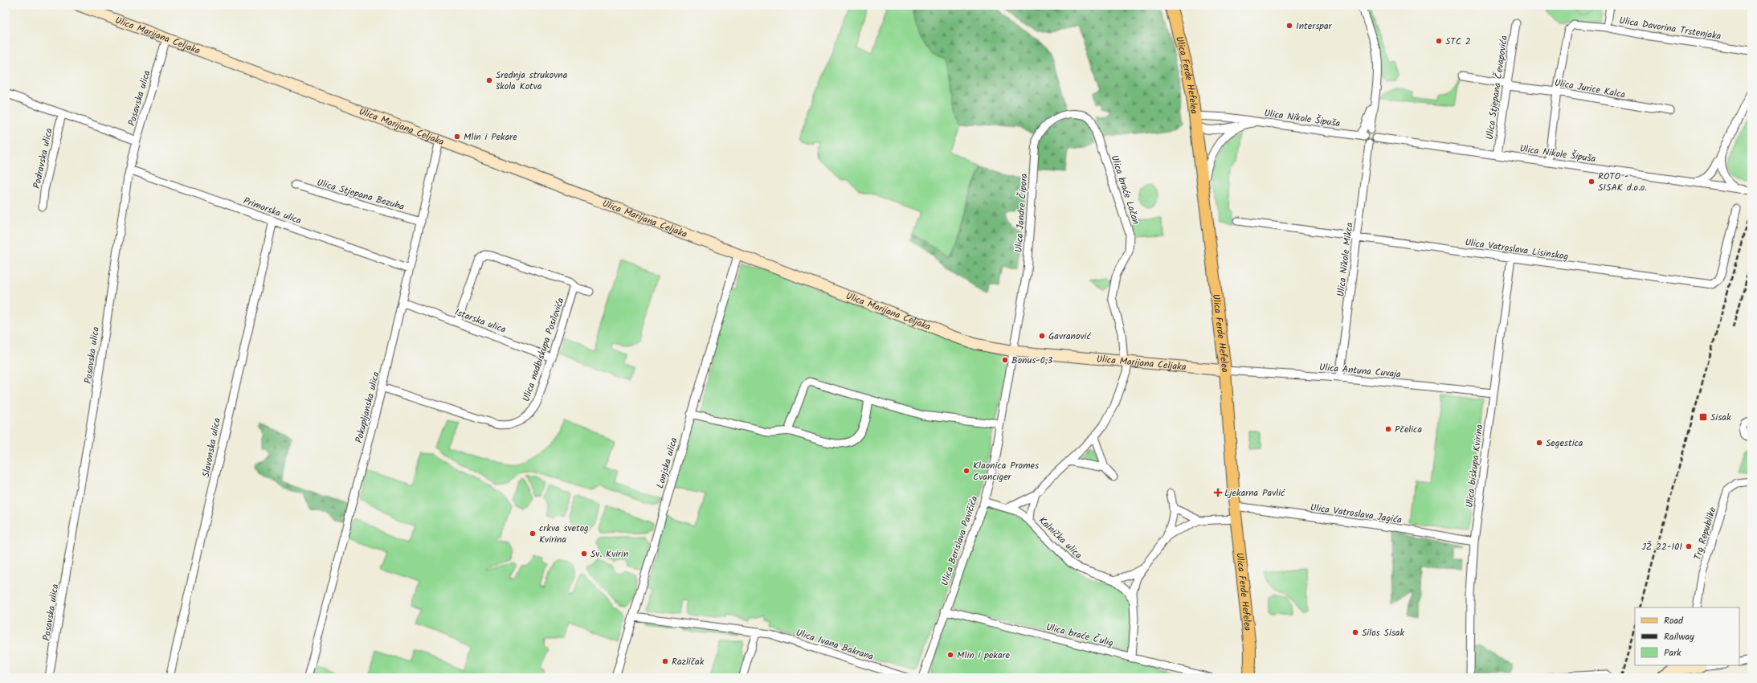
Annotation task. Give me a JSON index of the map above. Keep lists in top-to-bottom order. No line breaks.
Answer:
{"streets":{"main road":["Ulica Marijana Celjaka","Ulica Ferde Hefelea"],"street":["Ulica Davorina Trstenjaka","Ulica Stjepana Čevapovića","Ulica Jurice Kalca","Posavska ulica","Ulica Nikole Šipuša","Podravska ulica","Ulica braće Lačan","Ulica Stjepana Bezuha","Primorska ulica","Ulica Jandre Čipora","Ulica Vatroslava Lisinskog","Ulica Nikole Mikca","Istarska ulica","Ulica nadbiskupa Posilovića","Ulica Antuna Cuvaja","Pokupljanska ulica","Slavonska ulica","Lonjska ulica","Ulica biskupa Kvirina","Ulica Vatroslava Jagića","Trg Republike","Kalnička ulica","Ulica Berislava Pavičića","Ulica braće Čulig","Ulica Ivana Bakrana"]},"crossings":[["Ulica Davorina Trstenjaka","Ulica Jurice Kalca"],["Ulica Davorina Trstenjaka","Ulica Nikole Šipuša"],["Ulica Marijana Celjaka","Ulica Ferde Hefelea"],["Ulica Marijana Celjaka","Posavska ulica"],["Ulica Marijana Celjaka","Ulica braće Lačan"],["Ulica Marijana Celjaka","Ulica Jandre Čipora"],["Ulica Marijana Celjaka","Ulica Antuna Cuvaja"],["Ulica Marijana Celjaka","Pokupljanska ulica"],["Ulica Marijana Celjaka","Lonjska ulica"],["Ulica Marijana Celjaka","Ulica Berislava Pavičića"],["Ulica Ferde Hefelea","Ulica Nikole Šipuša"],["Ulica Ferde Hefelea","Ulica Antuna Cuvaja"],["Ulica Ferde Hefelea","Ulica Vatroslava Jagića"],["Ulica Stjepana Čevapovića","Ulica Jurice Kalca"],["Ulica Stjepana Čevapovića","Ulica Nikole Šipuša"],["Posavska ulica","Primorska ulica"],["Ulica Nikole Šipuša","Ulica Nikole Mikca"],["Ulica braće Lačan","Ulica Jandre Čipora"],["Ulica braće Lačan","Kalnička ulica"],["Ulica Stjepana Bezuha","Pokupljanska ulica"],["Primorska ulica","Pokupljanska ulica"],["Primorska ulica","Slavonska ulica"],["Ulica Jandre Čipora","Ulica Berislava Pavičića"],["Ulica Vatroslava Lisinskog","Ulica Nikole Mikca"],["Ulica Vatroslava Lisinskog","Ulica biskupa Kvirina"],["Ulica Nikole Mikca","Ulica Antuna Cuvaja"],["Istarska ulica","Ulica nadbiskupa Posilovića"],["Istarska ulica","Pokupljanska ulica"],["Ulica nadbiskupa Posilovića","Pokupljanska ulica"],["Ulica Antuna Cuvaja","Ulica biskupa Kvirina"],["Lonjska ulica","Ulica Ivana Bakrana"],["Ulica biskupa Kvirina","Ulica Vatroslava Jagića"],["Kalnička ulica","Ulica Berislava Pavičića"],["Ulica Berislava Pavičića","Ulica braće Čulig"]],"places":{"other":["Interspar","STC 2","Srednja strukovna škola Kotva","Mlin i Pekare","ROTO - SISAK d.o.o.","Gavranović","Bonus-0,3","Pčelica","Segestica","Klaonica Promes Cvanciger","crkva svetog Kvirina","JŽ 22-101","Sv. Kvirin","Silos Sisak","Mlin i pekare","Različak"],"transit":["Sisak"],"health":["Ljekarna Pavlić"]},"legend":["Road","Railway","Park"]}
